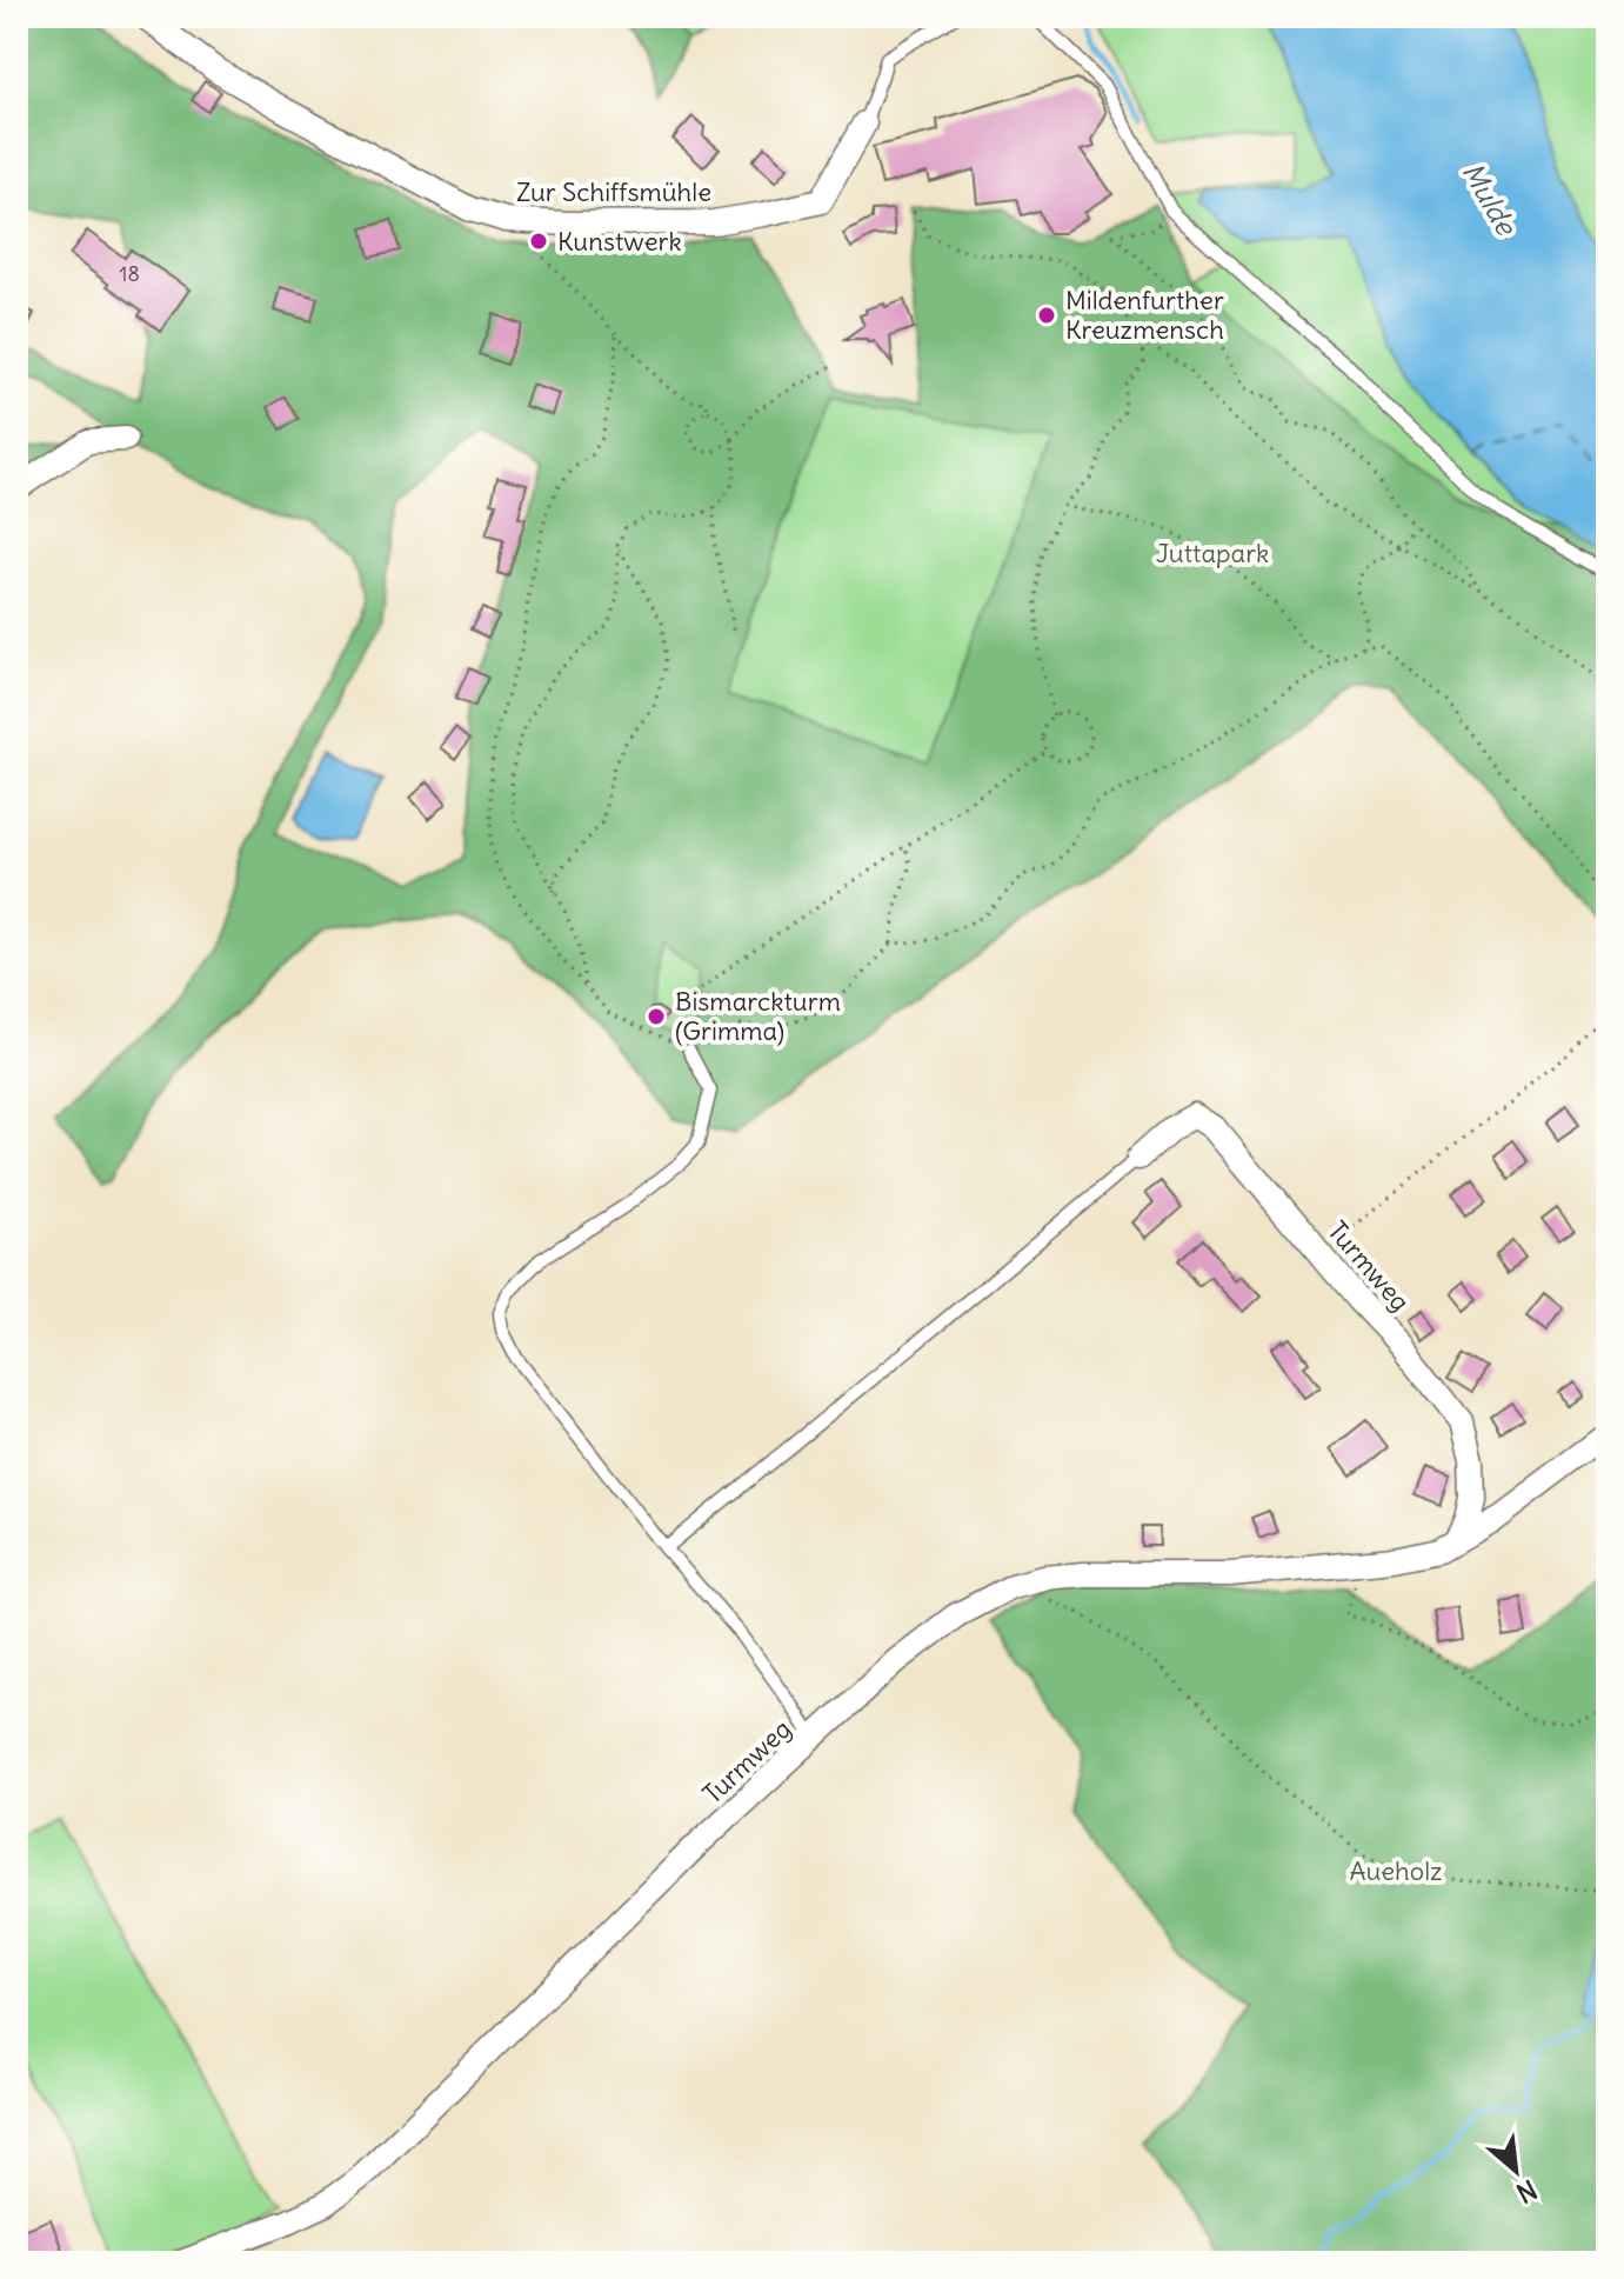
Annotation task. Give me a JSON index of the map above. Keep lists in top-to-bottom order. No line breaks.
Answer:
{"streets":{"street":["Zur Schiffsmühle","Turmweg"]},"water":["Mulde"],"parks":["Juttapark","Aueholz"],"places":["Kunstwerk","Mildenfurther Kreuzmensch","Bismarckturm (Grimma)"],"house_numbers":["18"],"north":"bottom right"}
